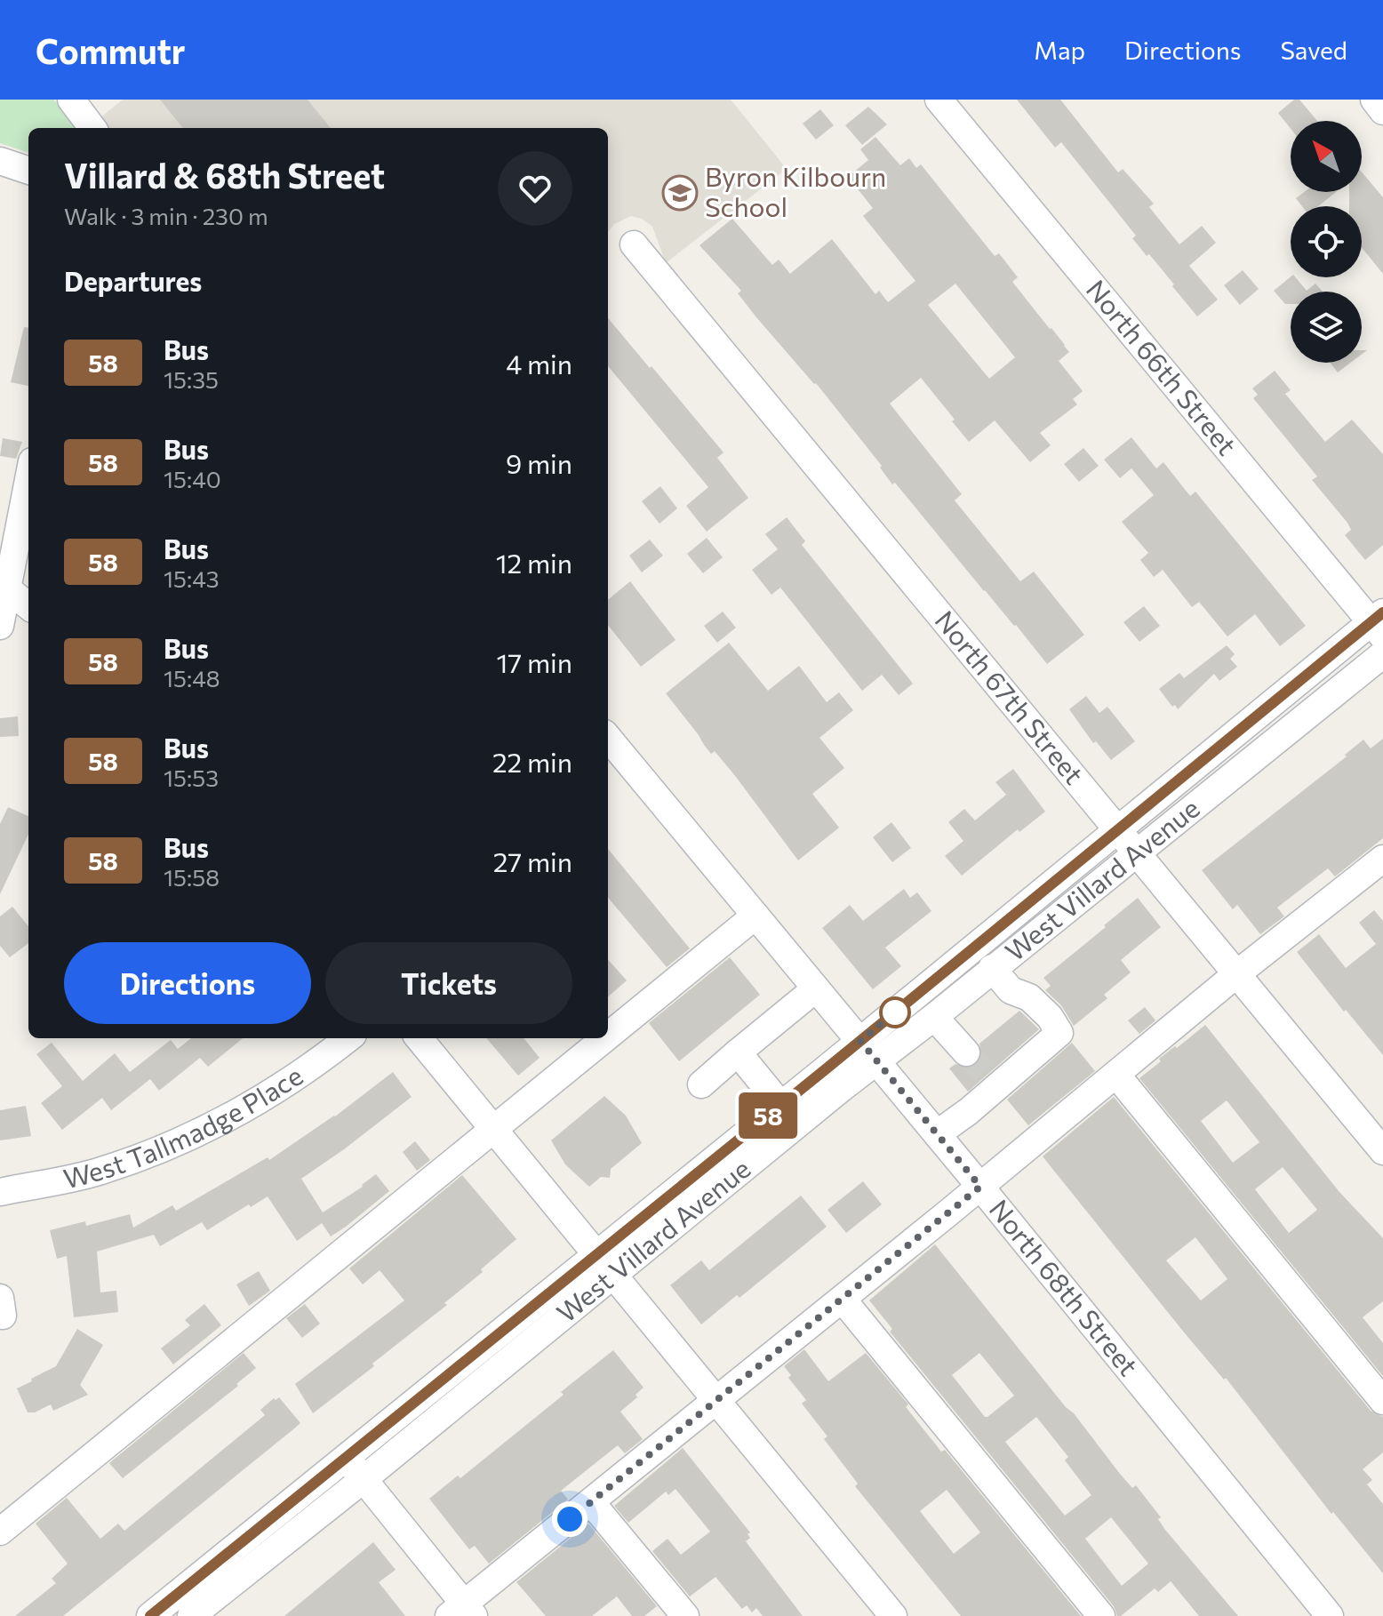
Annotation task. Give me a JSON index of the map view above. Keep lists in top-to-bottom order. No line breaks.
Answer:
{"streets":{"street":["North 66th Street","North 67th Street","West Villard Avenue","West Tallmadge Place","North 68th Street"]},"crossings":[["North 66th Street","West Villard Avenue"],["North 67th Street","West Villard Avenue"],["West Villard Avenue","North 68th Street"]],"places":{"school or university":["Byron Kilbourn School"]},"lines":["bus line 58"],"north":"top left","page":{"header":"Commutr","nav":["Map","Directions","Saved"],"on_map":"58","heading":[["Villard & 68th Street","Walk · 3 min · 230 m"],"Departures"],"list":[{"mark":"58","name":"Bus","note":"15:35","value":"4 min"},{"mark":"58","name":"Bus","note":"15:40","value":"9 min"},{"mark":"58","name":"Bus","note":"15:43","value":"12 min"},{"mark":"58","name":"Bus","note":"15:48","value":"17 min"},{"mark":"58","name":"Bus","note":"15:53","value":"22 min"},{"mark":"58","name":"Bus","note":"15:58","value":"27 min"}],"buttons":["Directions","Tickets"]}}
